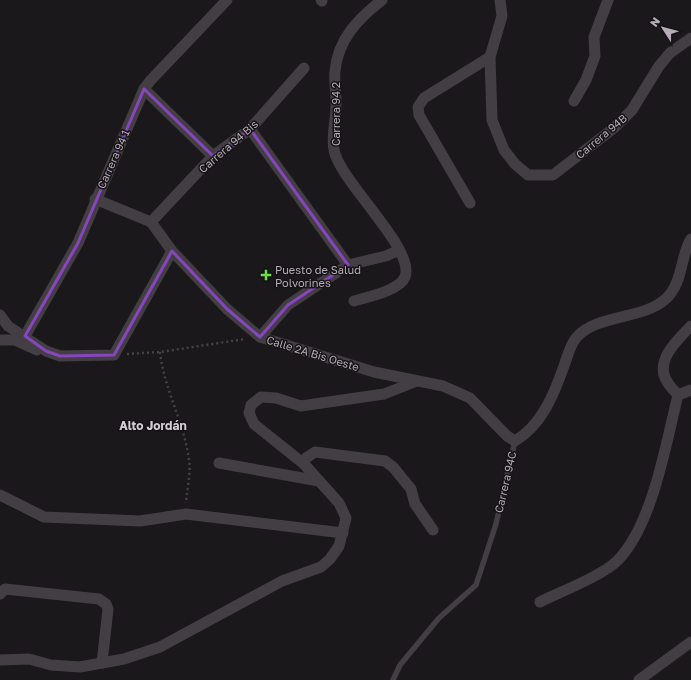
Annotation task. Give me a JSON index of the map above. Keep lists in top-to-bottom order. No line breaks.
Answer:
{"streets":{"street":["Carrera 94 2","Carrera 94B","Carrera 94 Bis","Carrera 94 1","Calle 2A Bis Oeste","Carrera 94C"]},"crossings":[["Carrera 94 Bis","Calle 2A Bis Oeste"],["Calle 2A Bis Oeste","Carrera 94C"]],"districts":["Alto Jordán"],"places":{"health":["Puesto de Salud Polvorines"]},"north":"top left"}
